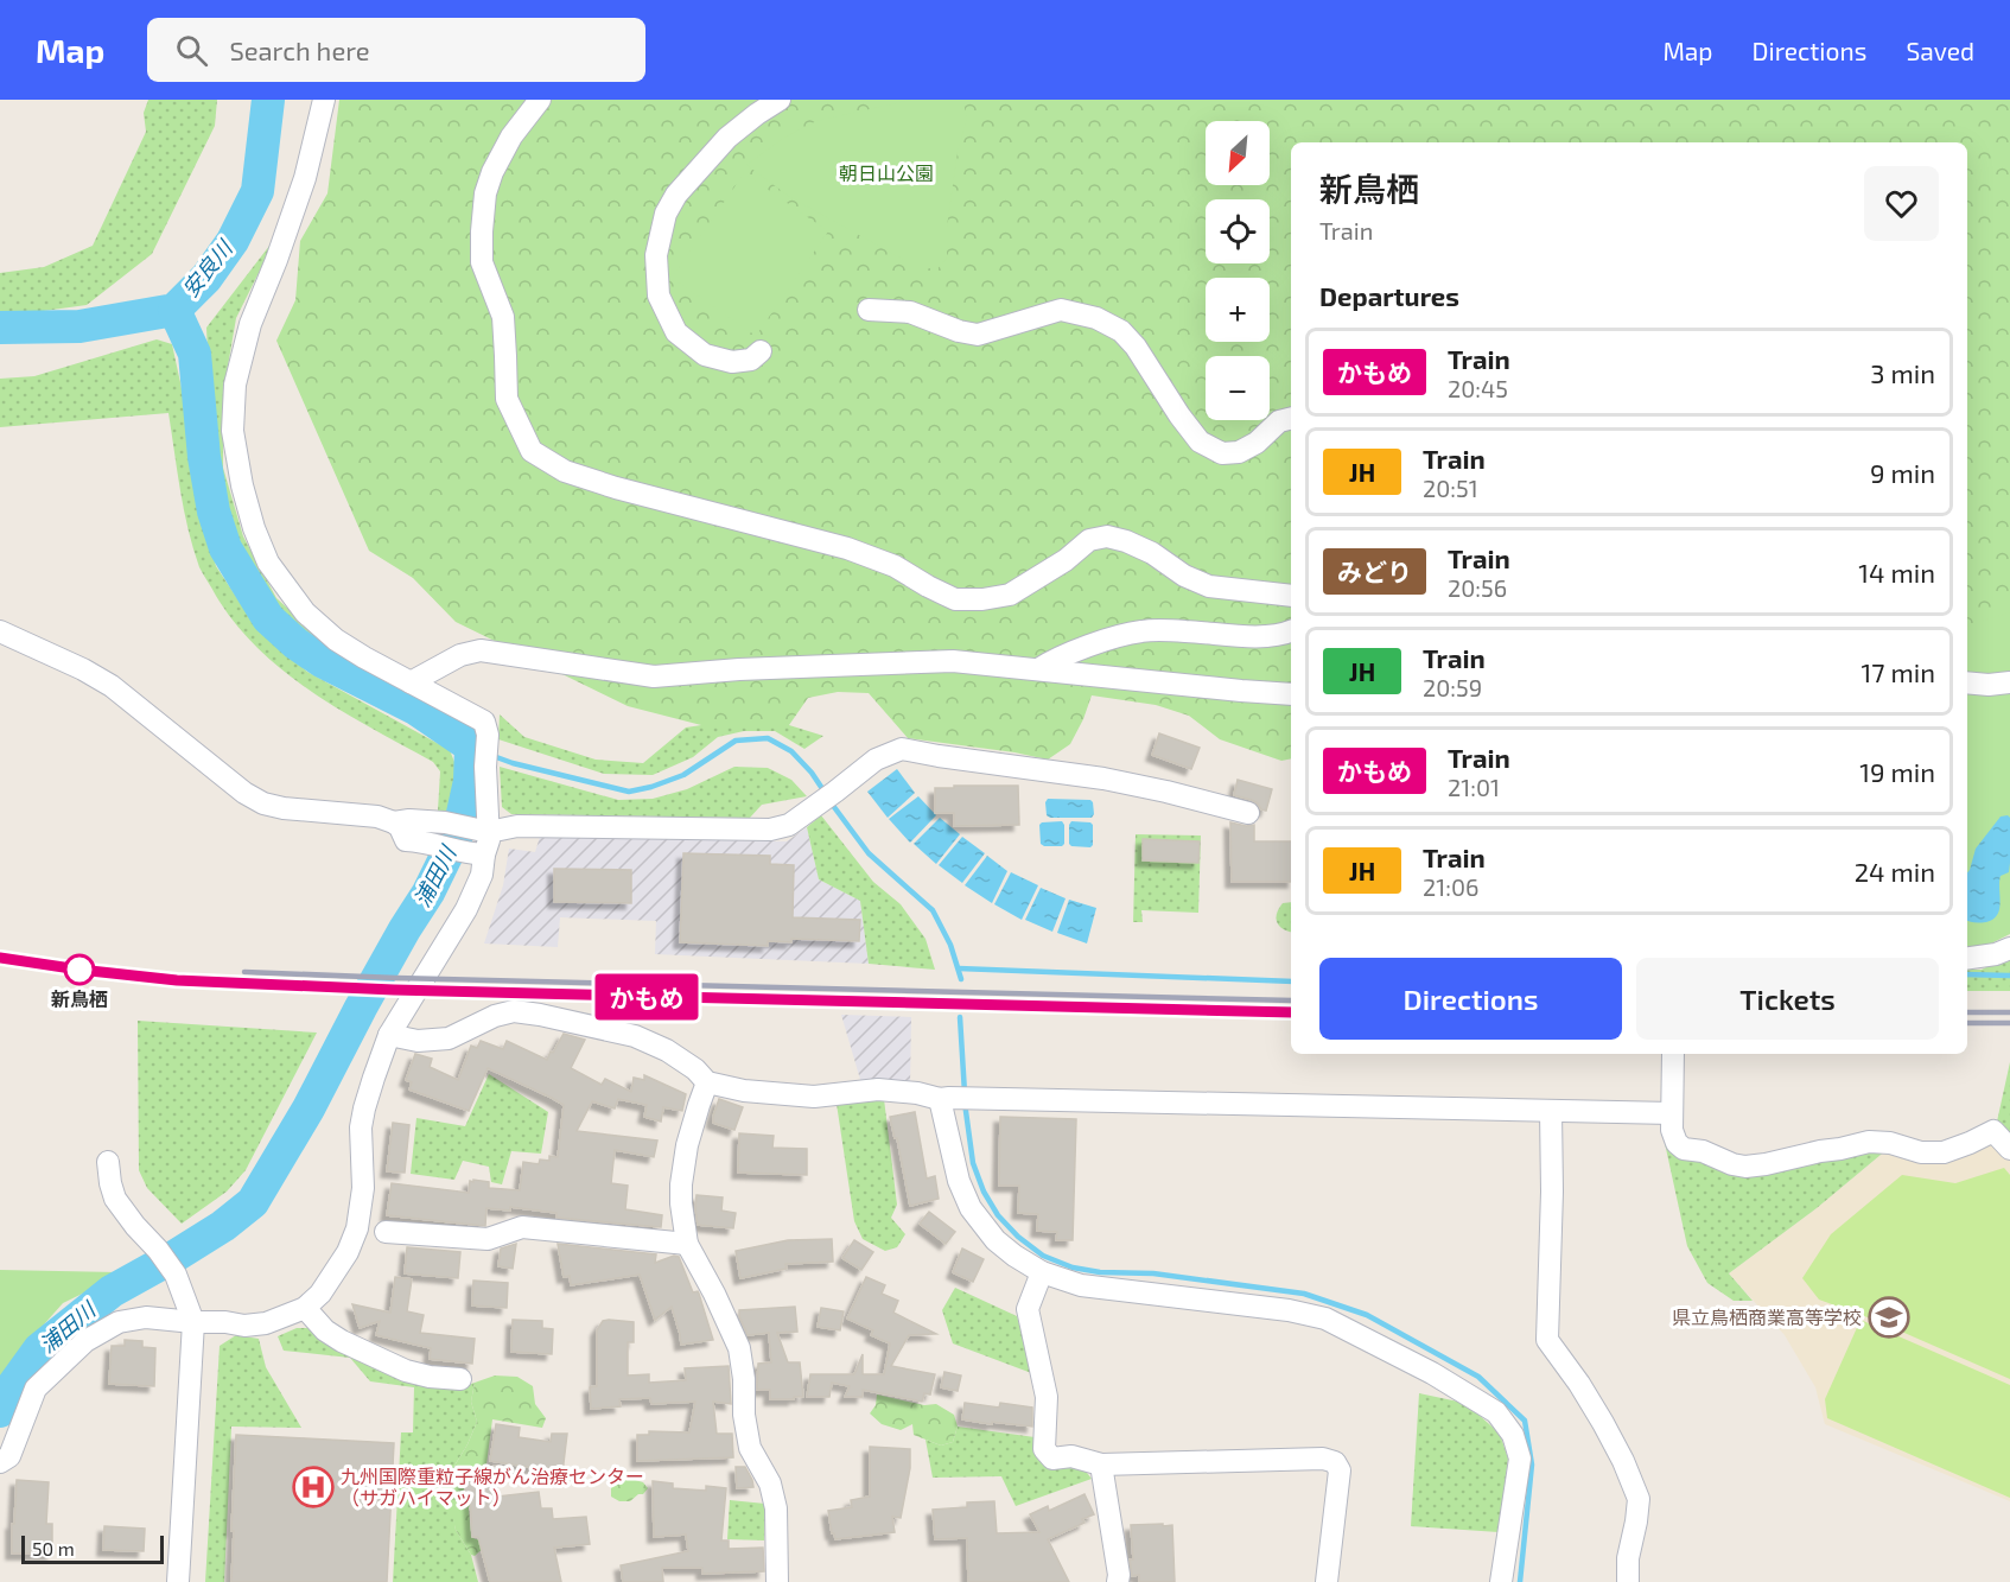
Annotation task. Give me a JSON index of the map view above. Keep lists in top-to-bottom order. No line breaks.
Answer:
{"water":["安良川","浦田川"],"parks":["朝日山公園"],"places":{"other":["新鳥栖"],"school or university":["県立鳥栖商業高等学校"],"hospital":["九州国際重粒子線がん治療センター （サガハイマット）"]},"scale_bar":"50 m","north":"bottom left","page":{"header":"Map","search":"Search here","nav":["Map","Directions","Saved"],"on_map":"かもめ","map_buttons":["+","−"],"heading":[["新鳥栖","Train"],"Departures"],"list":[{"mark":"かもめ","name":"Train","note":"20:45","value":"3 min"},{"mark":"JH","name":"Train","note":"20:51","value":"9 min"},{"mark":"みどり","name":"Train","note":"20:56","value":"14 min"},{"mark":"JH","name":"Train","note":"20:59","value":"17 min"},{"mark":"かもめ","name":"Train","note":"21:01","value":"19 min"},{"mark":"JH","name":"Train","note":"21:06","value":"24 min"}],"buttons":["Directions","Tickets"],"scale":"50 m"}}
